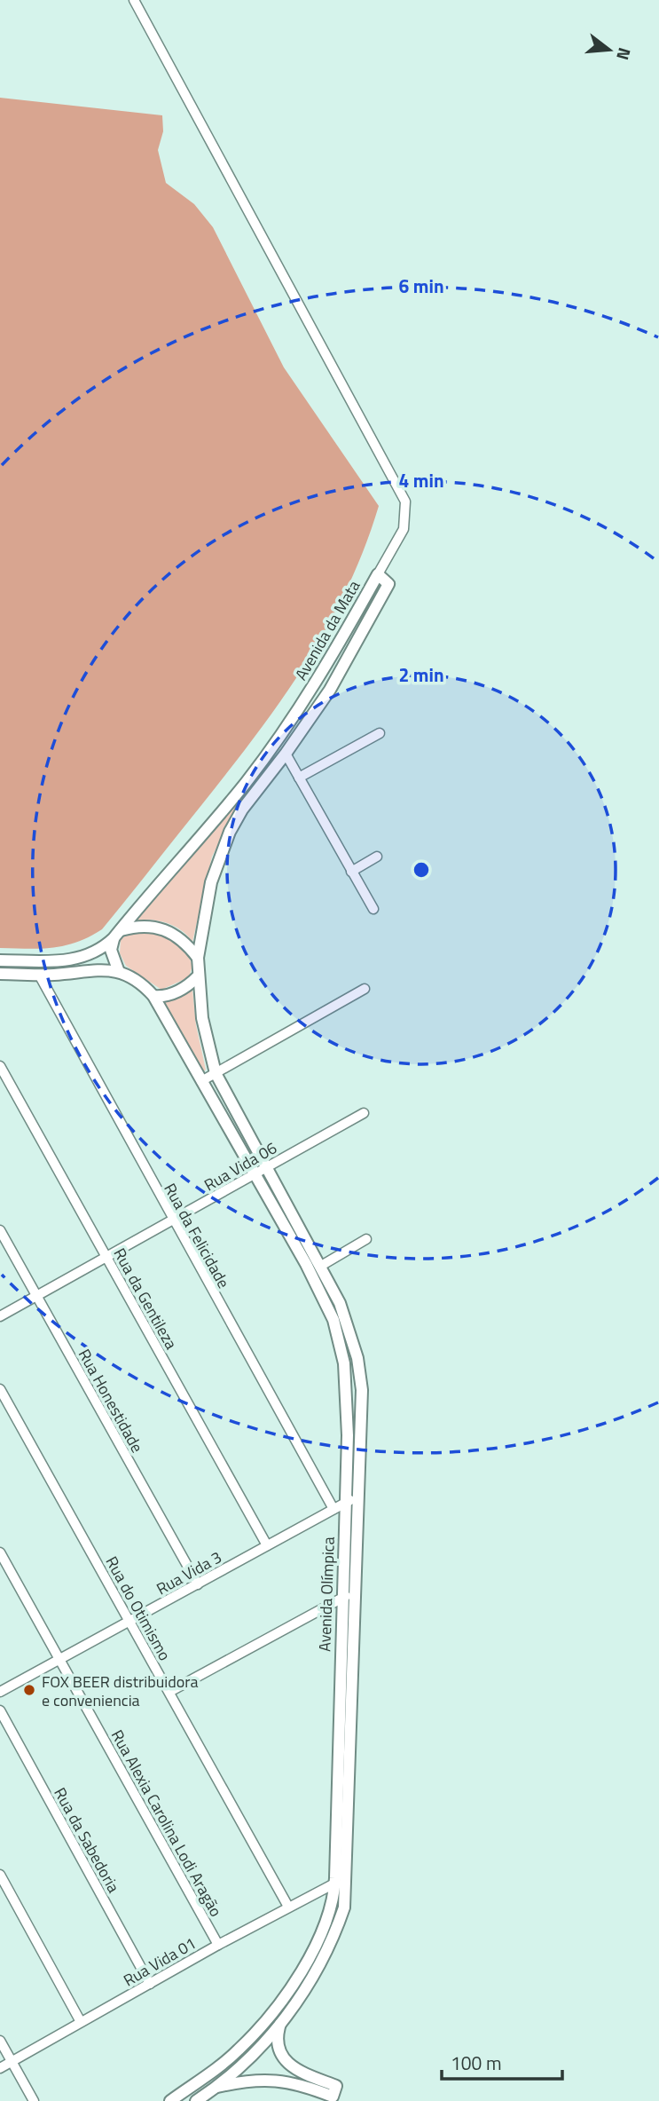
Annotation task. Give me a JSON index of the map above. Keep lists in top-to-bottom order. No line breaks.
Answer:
{"streets":{"street":["Avenida da Mata","Rua Vida 06","Rua da Felicidade","Rua da Gentileza","Rua Honestidade","Rua Vida 3","Avenida Olímpica","Rua do Otimismo","Rua Alexia Carolina Lodi Aragão","Rua da Sabedoria","Rua Vida 01"]},"crossings":[["Avenida da Mata","Avenida Olímpica"],["Rua Vida 06","Rua da Felicidade"],["Rua Vida 06","Rua da Gentileza"],["Rua Vida 06","Rua Honestidade"],["Rua Vida 06","Avenida Olímpica"],["Rua da Felicidade","Rua Vida 3"],["Rua da Gentileza","Rua Vida 3"],["Rua Honestidade","Rua Vida 3"],["Rua Vida 3","Avenida Olímpica"],["Rua Vida 3","Rua do Otimismo"],["Rua Vida 3","Rua Alexia Carolina Lodi Aragão"],["Avenida Olímpica","Rua Vida 01"],["Rua do Otimismo","Rua Vida 01"],["Rua Alexia Carolina Lodi Aragão","Rua Vida 01"],["Rua da Sabedoria","Rua Vida 01"]],"places":["FOX BEER distribuidora e conveniencia"],"scale_bar":"100 m","north":"right","rings":["6 min","4 min","2 min"]}
